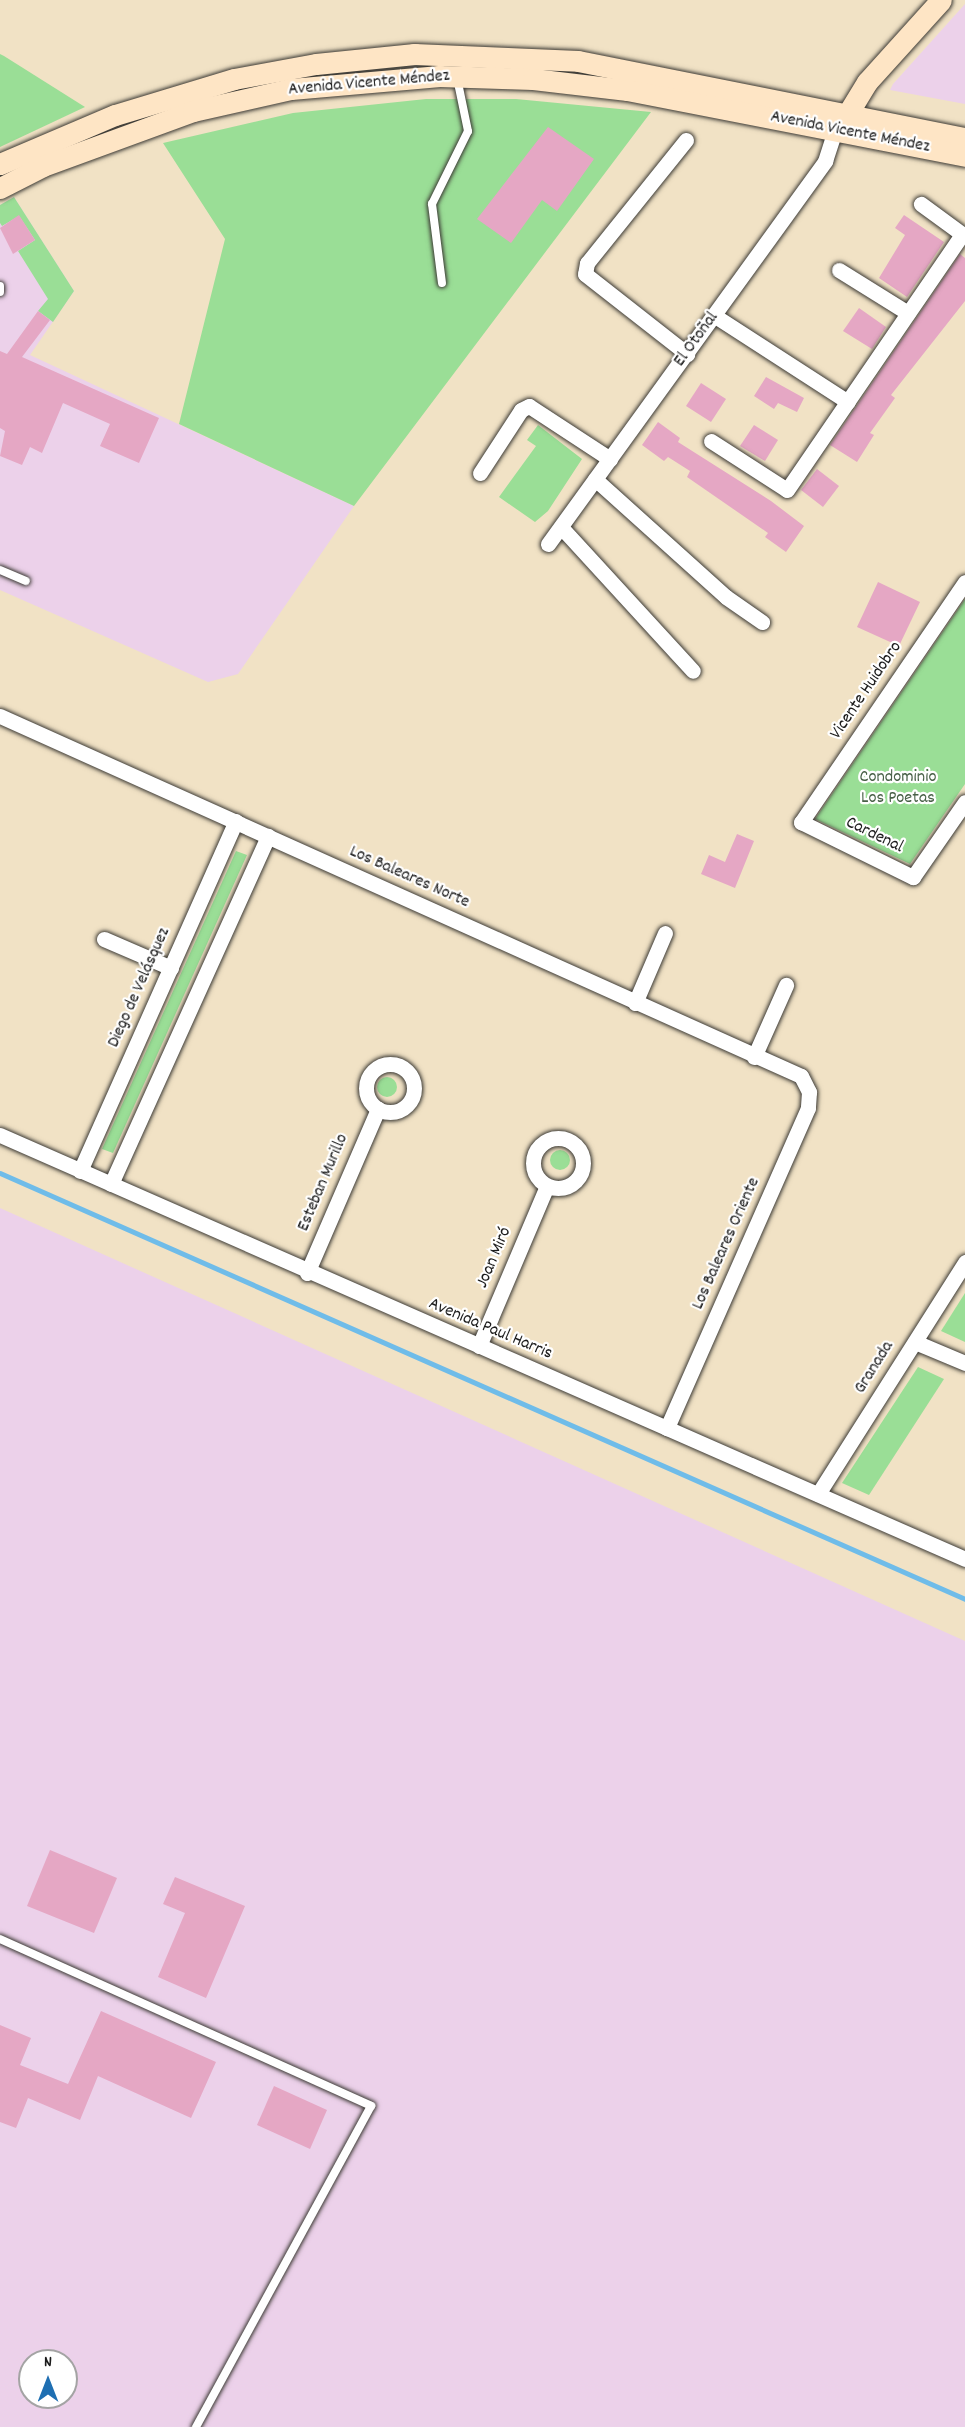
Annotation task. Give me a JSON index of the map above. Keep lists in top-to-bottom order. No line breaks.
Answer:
{"streets":{"main road":["Avenida Vicente Méndez"],"street":["El Otoñal","Vicente Huidobro","Cardenal","Los Baleares Norte","Diego de Velásquez","Esteban Murillo","Los Baleares Oriente","Joan Miró","Avenida Paul Harris","Granada"]},"crossings":[["Avenida Vicente Méndez","El Otoñal"],["Vicente Huidobro","Cardenal"],["Los Baleares Norte","Diego de Velásquez"],["Los Baleares Norte","Los Baleares Oriente"],["Diego de Velásquez","Avenida Paul Harris"],["Esteban Murillo","Avenida Paul Harris"],["Los Baleares Oriente","Avenida Paul Harris"],["Joan Miró","Avenida Paul Harris"],["Avenida Paul Harris","Granada"]],"parks":["Condominio Los Poetas"],"north":"top"}
